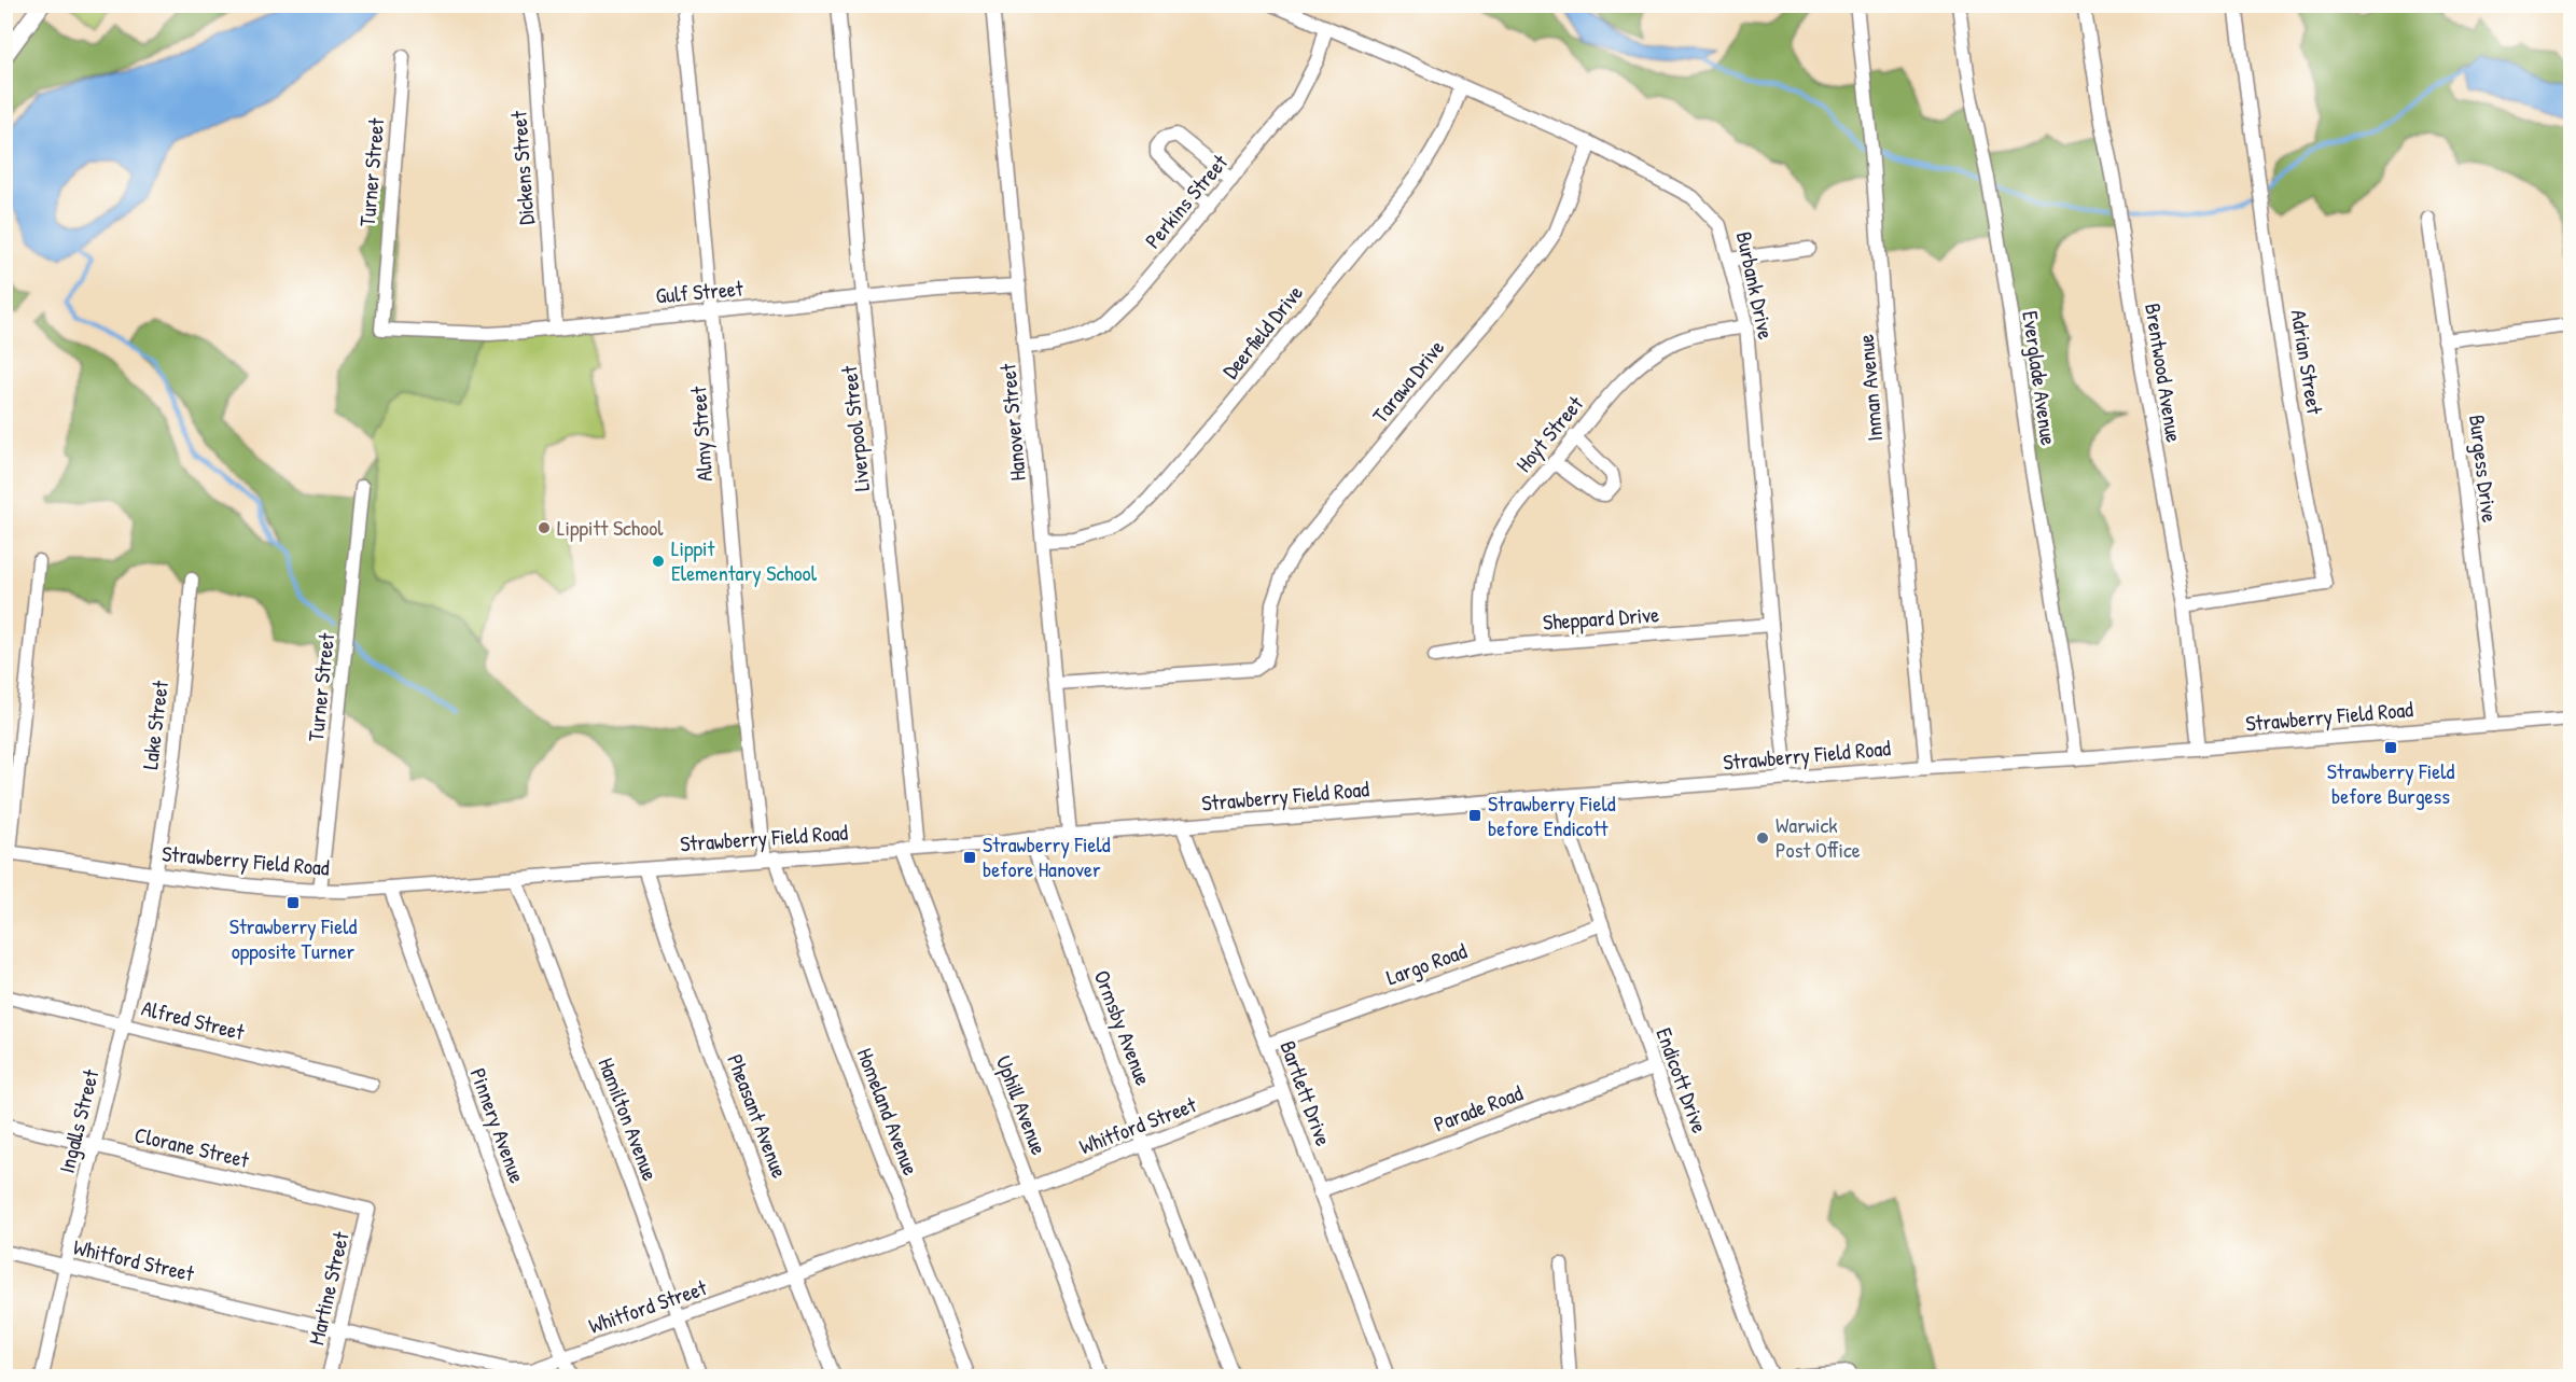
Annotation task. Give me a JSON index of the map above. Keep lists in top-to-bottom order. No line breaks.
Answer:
{"streets":{"street":["Dickens Street","Turner Street","Perkins Street","Burbank Drive","Gulf Street","Deerfield Drive","Adrian Street","Brentwood Avenue","Everglade Avenue","Tarawa Drive","Inman Avenue","Hanover Street","Liverpool Street","Almy Street","Hoyt Street","Burgess Drive","Sheppard Drive","Strawberry Field Road","Lake Street","Largo Road","Alfred Street","Ormsby Avenue","Endicott Drive","Bartlett Drive","Uphill Avenue","Parade Road","Homeland Avenue","Pheasant Avenue","Hamilton Avenue","Ingalls Street","Pinnery Avenue","Whitford Street","Clorane Street","Martine Street"]},"crossings":[["Dickens Street","Gulf Street"],["Turner Street","Gulf Street"],["Turner Street","Strawberry Field Road"],["Perkins Street","Burbank Drive"],["Perkins Street","Hanover Street"],["Burbank Drive","Deerfield Drive"],["Burbank Drive","Tarawa Drive"],["Burbank Drive","Hoyt Street"],["Burbank Drive","Sheppard Drive"],["Burbank Drive","Strawberry Field Road"],["Gulf Street","Hanover Street"],["Gulf Street","Liverpool Street"],["Gulf Street","Almy Street"],["Deerfield Drive","Hanover Street"],["Adrian Street","Brentwood Avenue"],["Brentwood Avenue","Strawberry Field Road"],["Everglade Avenue","Strawberry Field Road"],["Tarawa Drive","Hanover Street"],["Inman Avenue","Strawberry Field Road"],["Hanover Street","Strawberry Field Road"],["Liverpool Street","Strawberry Field Road"],["Almy Street","Strawberry Field Road"],["Almy Street","Homeland Avenue"],["Hoyt Street","Sheppard Drive"],["Burgess Drive","Strawberry Field Road"],["Strawberry Field Road","Lake Street"],["Strawberry Field Road","Ormsby Avenue"],["Strawberry Field Road","Endicott Drive"],["Strawberry Field Road","Bartlett Drive"],["Strawberry Field Road","Uphill Avenue"],["Strawberry Field Road","Homeland Avenue"],["Strawberry Field Road","Pheasant Avenue"],["Strawberry Field Road","Hamilton Avenue"],["Strawberry Field Road","Ingalls Street"],["Strawberry Field Road","Pinnery Avenue"],["Lake Street","Ingalls Street"],["Largo Road","Endicott Drive"],["Largo Road","Bartlett Drive"],["Alfred Street","Ingalls Street"],["Ormsby Avenue","Whitford Street"],["Endicott Drive","Parade Road"],["Bartlett Drive","Parade Road"],["Bartlett Drive","Whitford Street"],["Uphill Avenue","Whitford Street"],["Homeland Avenue","Whitford Street"],["Pheasant Avenue","Whitford Street"],["Hamilton Avenue","Whitford Street"],["Ingalls Street","Whitford Street"],["Ingalls Street","Clorane Street"],["Pinnery Avenue","Whitford Street"],["Whitford Street","Martine Street"],["Clorane Street","Martine Street"]],"places":{"other":["Lippitt School","Lippit Elementary School","Warwick Post Office"],"transit":["Strawberry Field before Burgess","Strawberry Field before Endicott","Strawberry Field before Hanover","Strawberry Field opposite Turner"]}}
